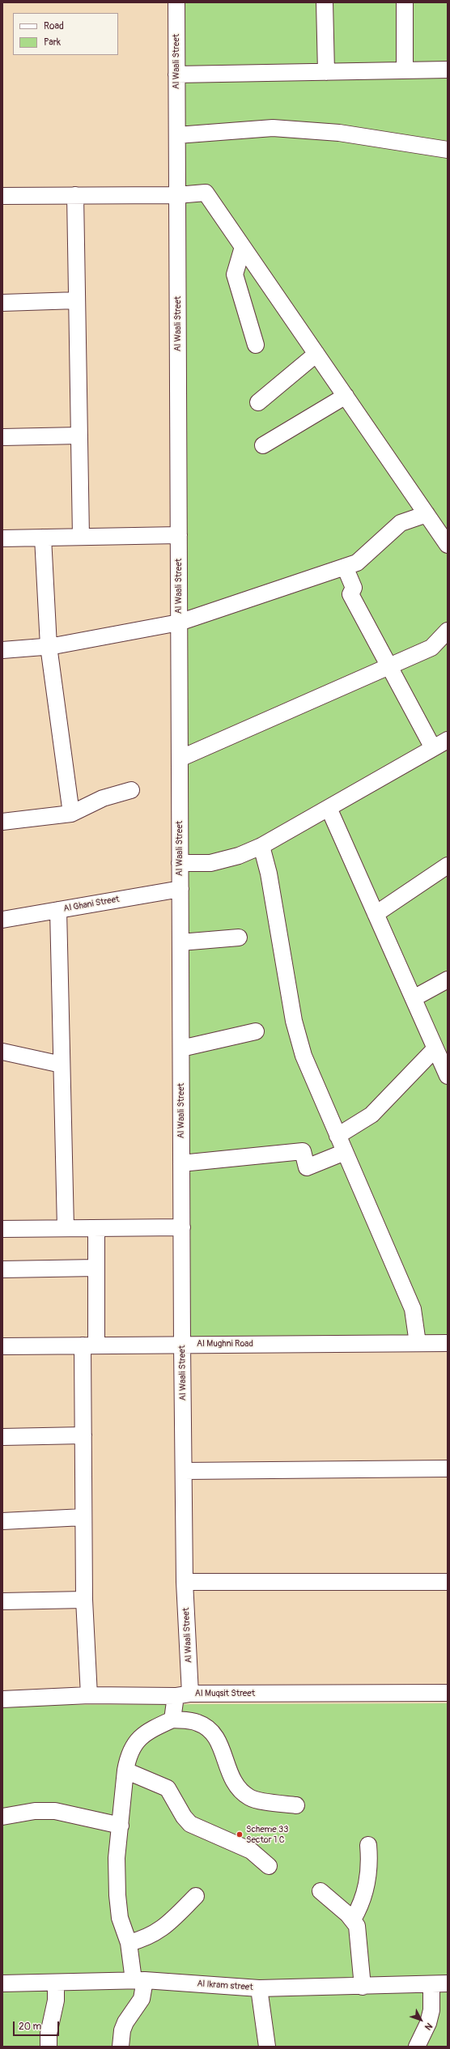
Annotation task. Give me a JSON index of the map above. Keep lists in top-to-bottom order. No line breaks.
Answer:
{"streets":{"street":["Al Waali Street","Al Ghani Street","Al Mughni Road","Al Muqsit Street","Al Ikram street"]},"crossings":[["Al Waali Street","Al Ghani Street"],["Al Waali Street","Al Mughni Road"],["Al Waali Street","Al Muqsit Street"]],"places":["Scheme 33 Sector 1 C"],"legend":["Road","Park"],"scale_bar":"20 m","north":"bottom right"}
